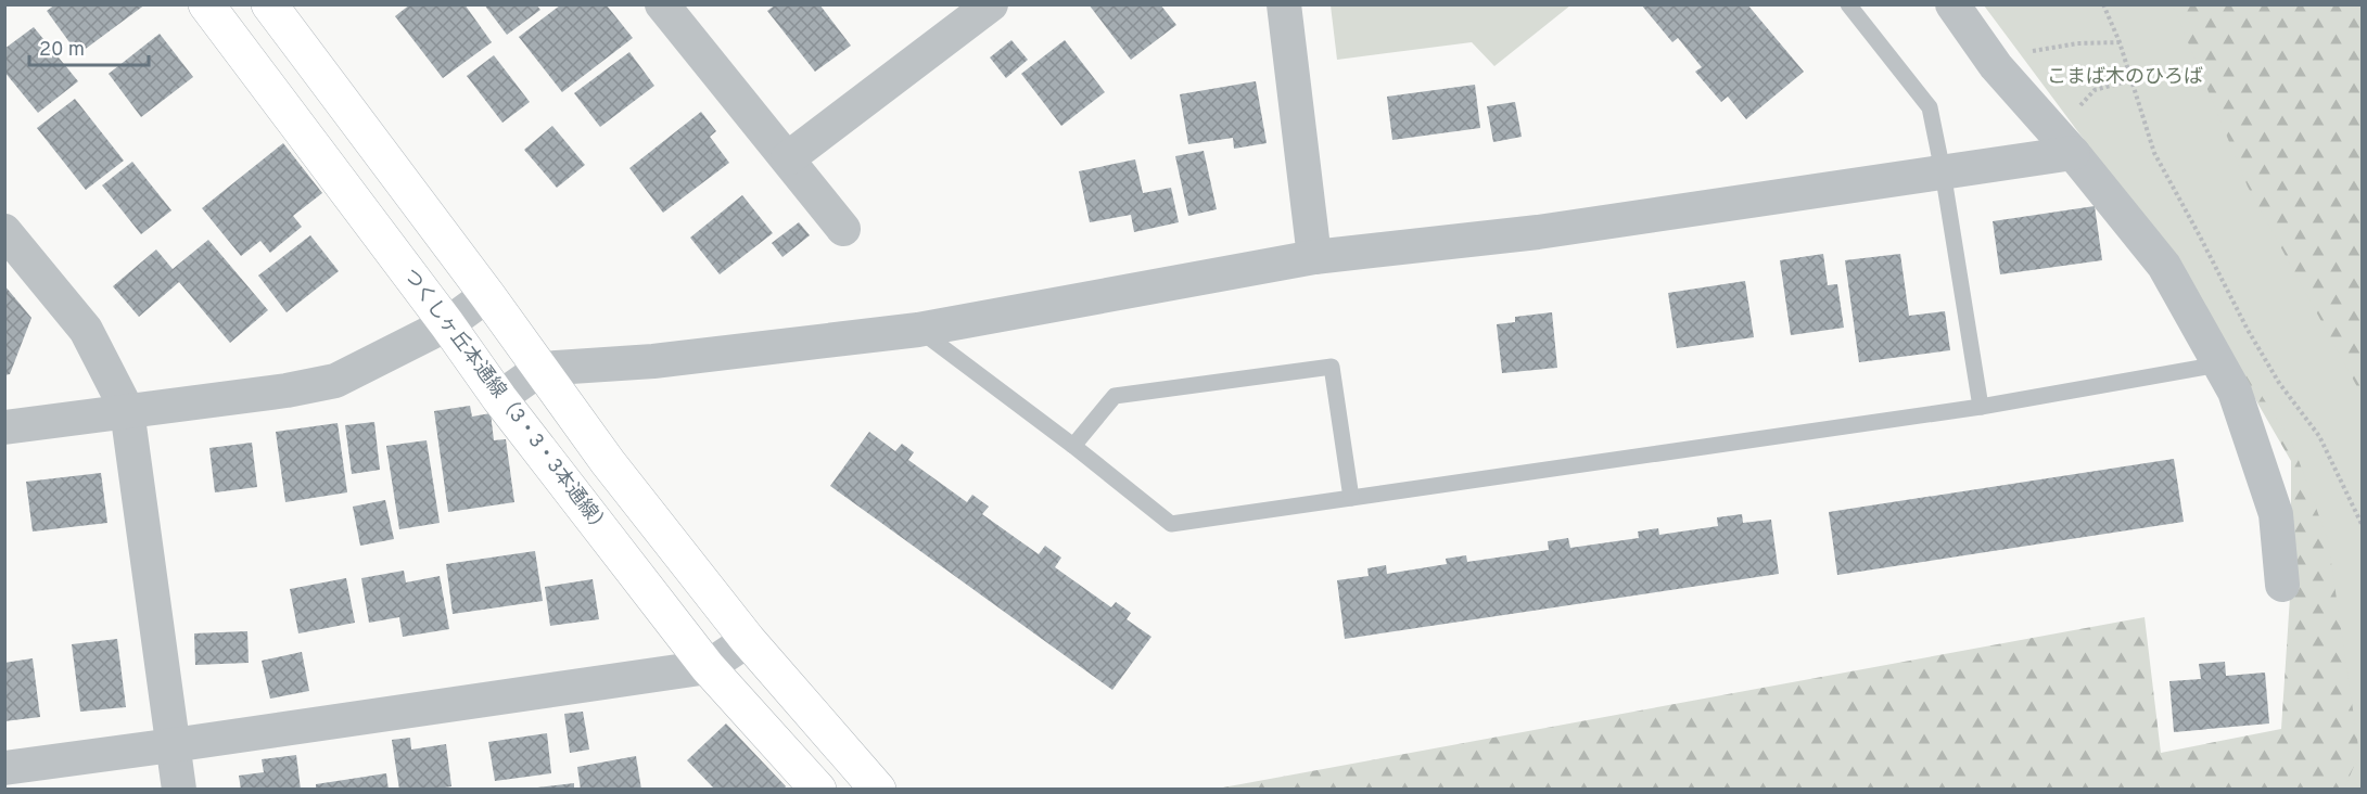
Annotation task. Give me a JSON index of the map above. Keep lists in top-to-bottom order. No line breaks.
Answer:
{"streets":{"street":["つくしヶ丘本通線（3・3・3本通線）"]},"parks":["こまば木のひろば"],"scale_bar":"20 m"}
